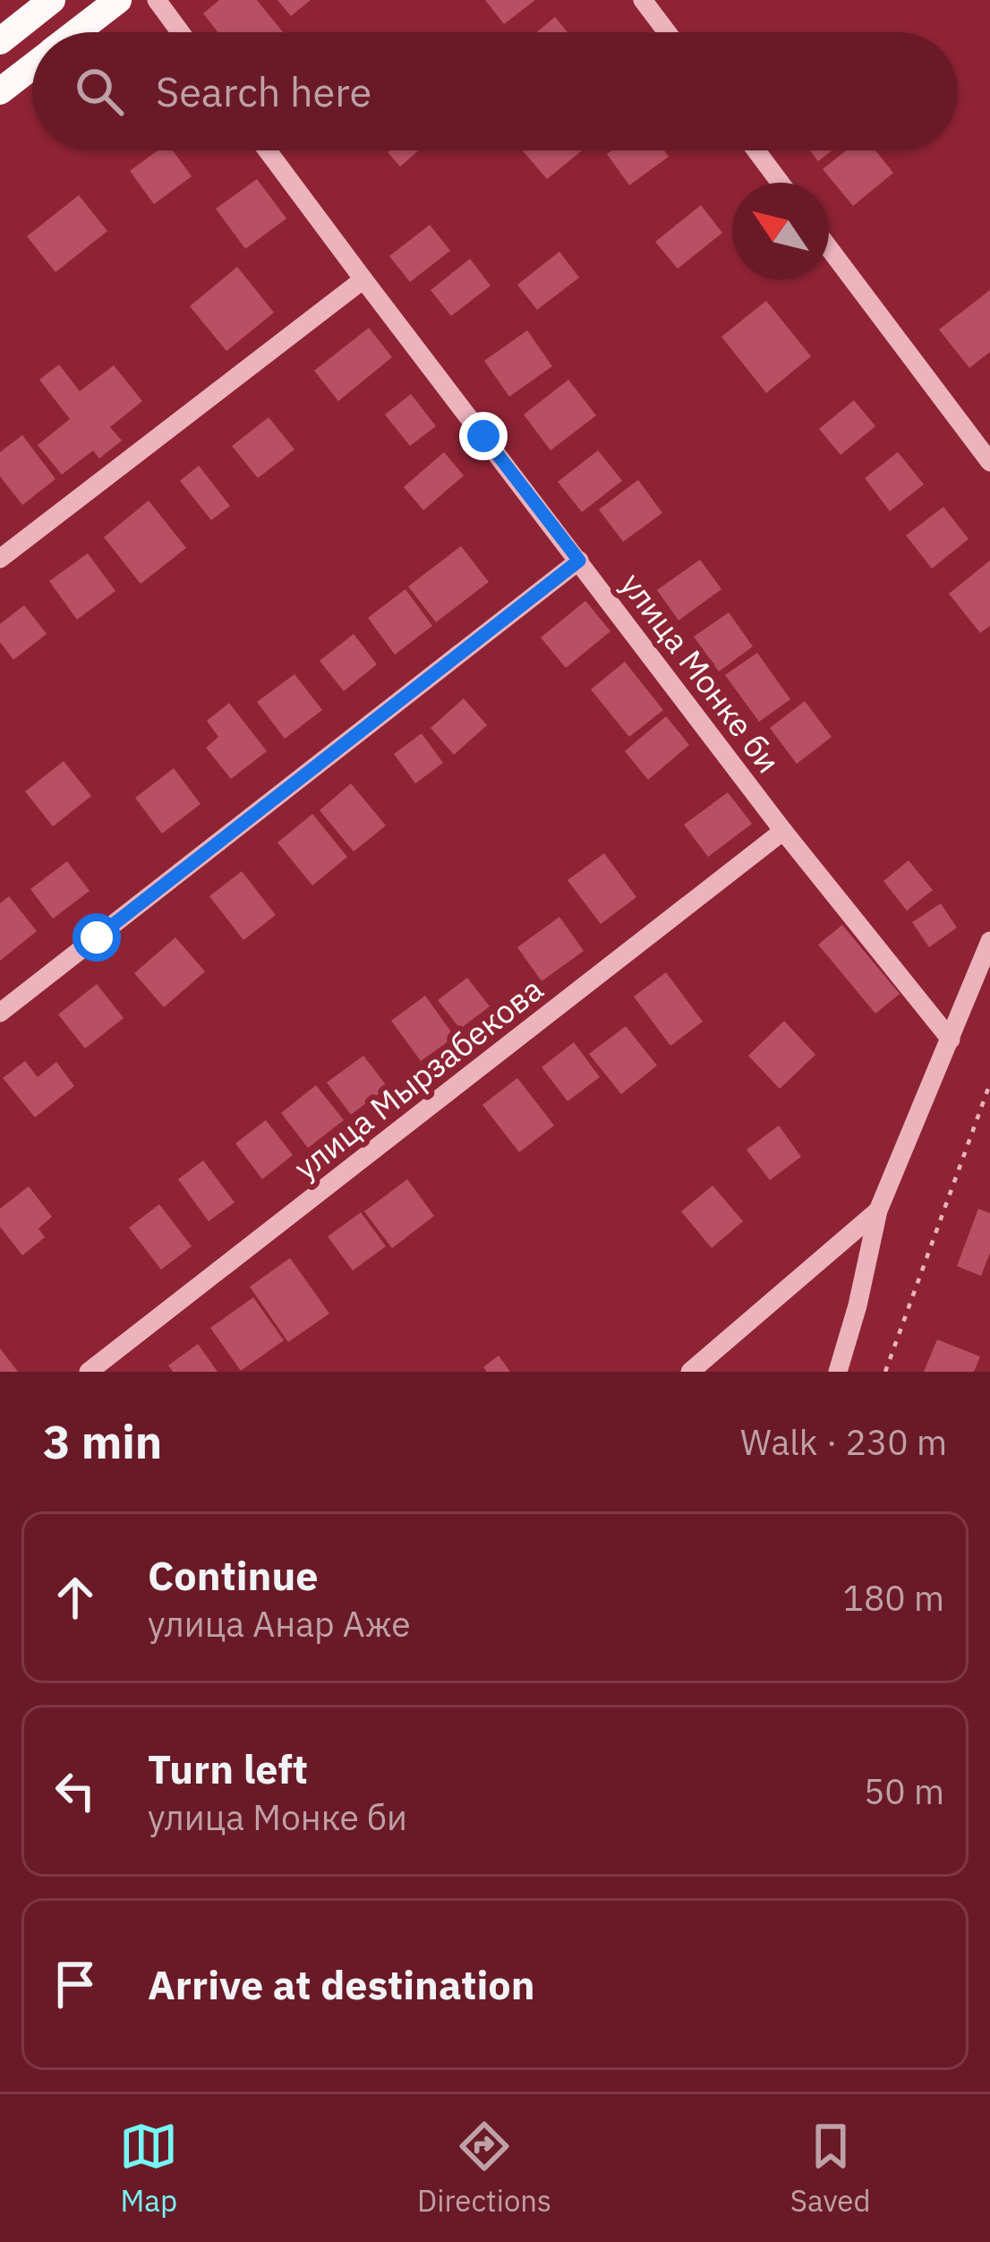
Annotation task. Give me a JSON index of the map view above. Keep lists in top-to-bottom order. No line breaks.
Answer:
{"streets":{"street":["улица Монке би","улица Мырзабекова"]},"crossings":[["улица Монке би","улица Мырзабекова"]],"north":"top left","page":{"search":"Search here","heading":["3 min","Walk · 230 m"],"list":[["Continue","улица Анар Аже","180 m"],["Turn left","улица Монке би","50 m"],"Arrive at destination"],"nav":["Map","Directions","Saved"]}}
